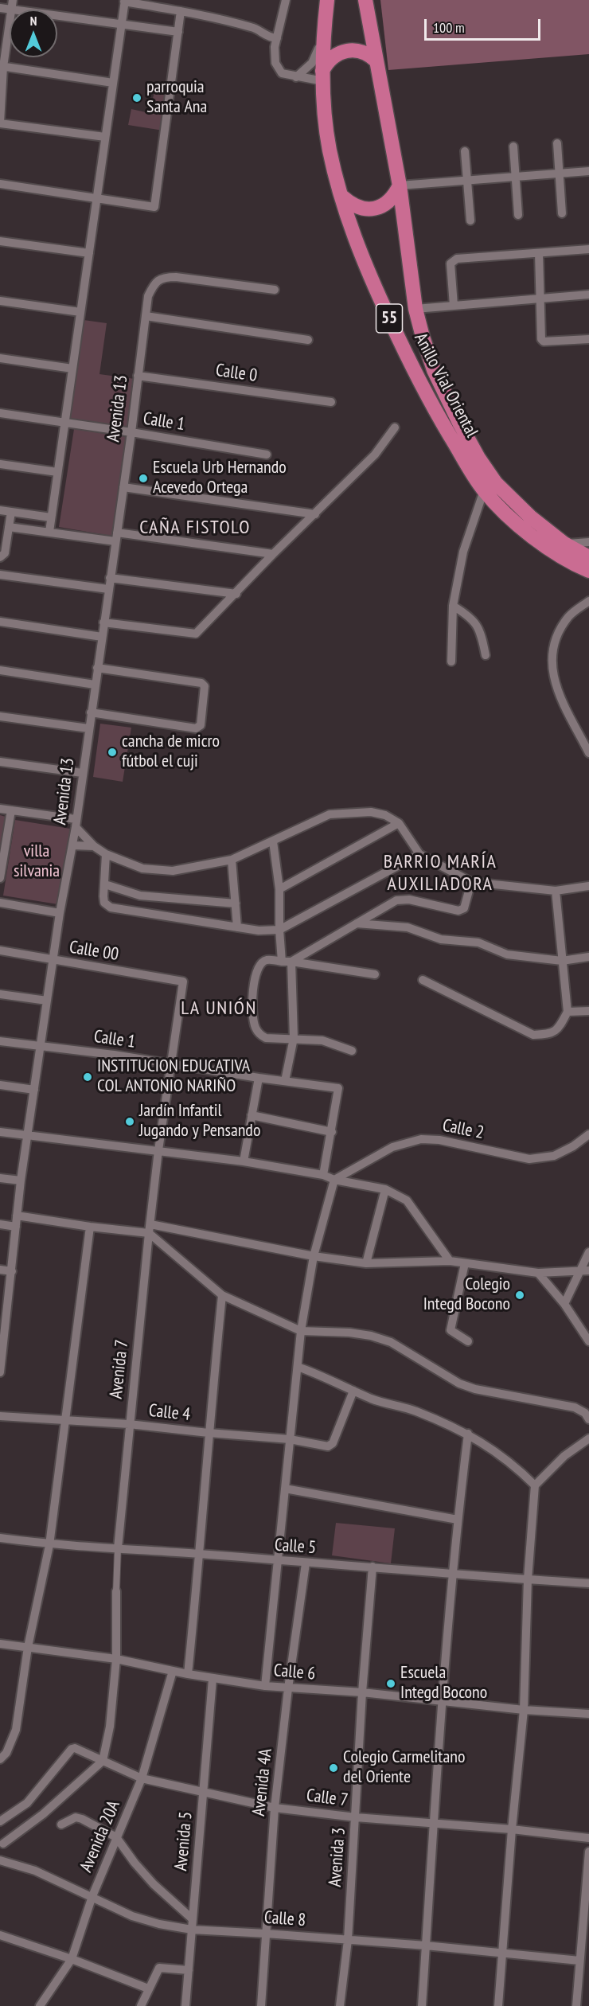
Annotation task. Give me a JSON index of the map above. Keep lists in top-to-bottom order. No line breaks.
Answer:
{"streets":{"highway":["55","Anillo Vial Oriental"],"street":["Calle 0","Avenida 13","Calle 1","Calle 00","Calle 2","Avenida 7","Calle 4","Calle 5","Calle 6","Avenida 4A","Calle 7","Avenida 20A","Avenida 5","Avenida 3","Calle 8"]},"crossings":[["Calle 0","Avenida 13"],["Avenida 13","Calle 1"],["Avenida 13","Calle 00"],["Calle 1","Avenida 7"],["Calle 00","Avenida 7"],["Avenida 7","Calle 4"],["Avenida 7","Calle 5"],["Avenida 7","Calle 6"],["Avenida 7","Calle 7"],["Calle 5","Avenida 4A"],["Calle 5","Avenida 3"],["Calle 6","Avenida 4A"],["Calle 6","Avenida 20A"],["Calle 6","Avenida 5"],["Calle 6","Avenida 3"],["Avenida 4A","Calle 7"],["Avenida 4A","Calle 8"],["Calle 7","Avenida 20A"],["Calle 7","Avenida 5"],["Calle 7","Avenida 3"],["Avenida 20A","Calle 8"],["Avenida 5","Calle 8"],["Avenida 3","Calle 8"]],"districts":["CAÑA FISTOLO","BARRIO MARÍA AUXILIADORA","LA UNIÓN"],"parks":["villa silvania"],"places":["parroquia Santa Ana","Escuela Urb Hernando Acevedo Ortega","cancha de micro fútbol el cuji","INSTITUCION EDUCATIVA COL ANTONIO NARIÑO","Jardín Infantil Jugando y Pensando","Colegio Integd Bocono","Escuela Integd Bocono","Colegio Carmelitano del Oriente"],"scale_bar":"100 m","north":"top"}
